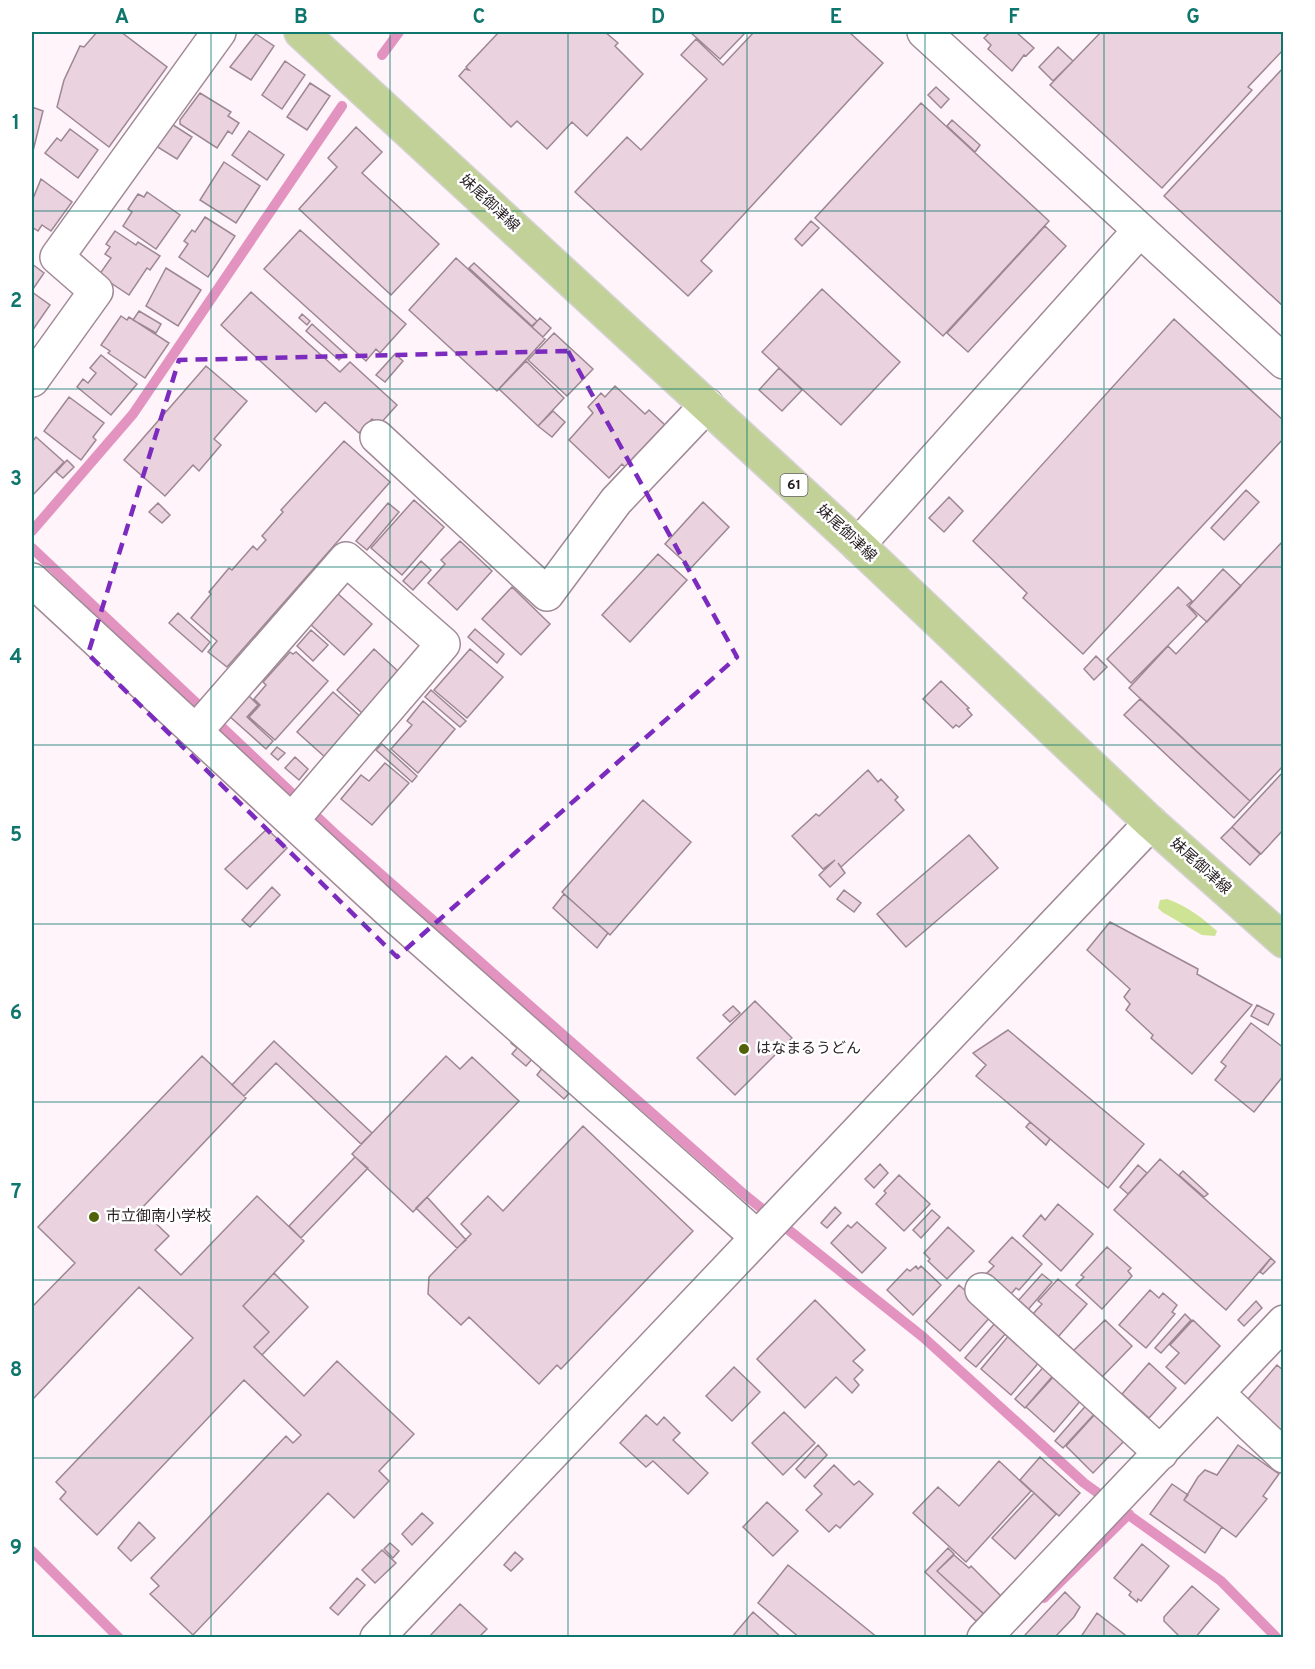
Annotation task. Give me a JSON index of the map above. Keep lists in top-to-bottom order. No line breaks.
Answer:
{"streets":{"main road":["妹尾御津線","61"]},"places":["はなまるうどん","市立御南小学校"],"grid":{"columns":["A","B","C","D","E","F","G"],"rows":["1","2","3","4","5","6","7","8","9"]}}
